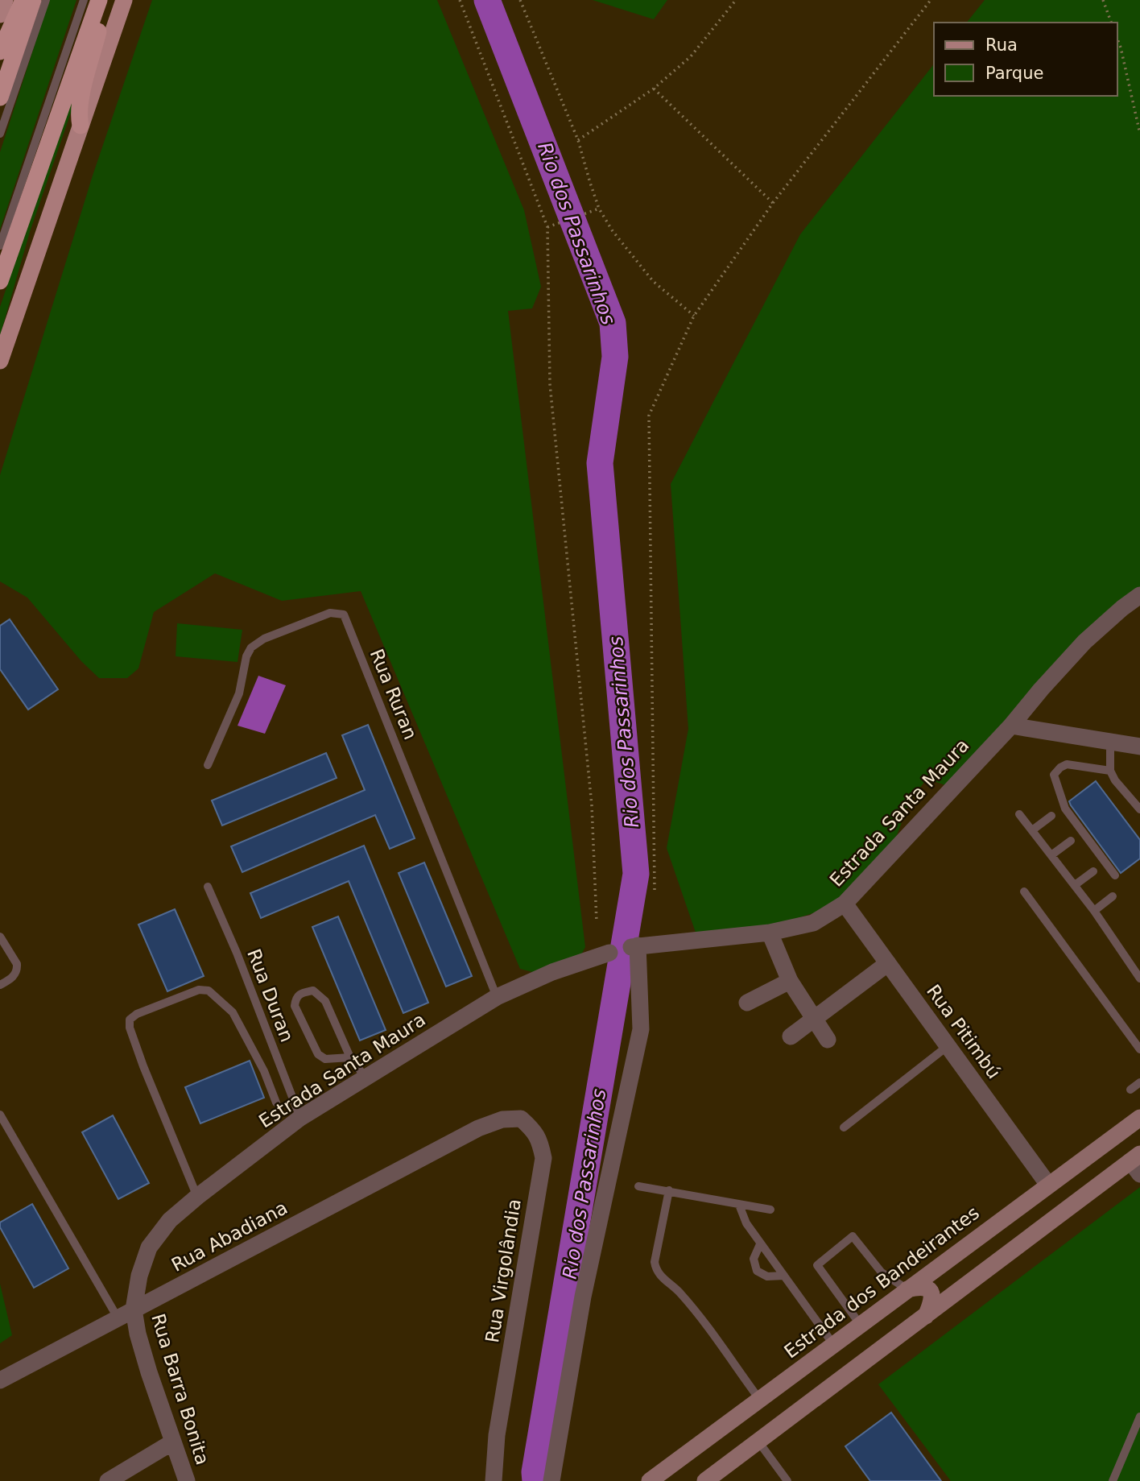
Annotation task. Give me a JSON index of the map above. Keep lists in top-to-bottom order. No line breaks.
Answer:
{"streets":{"main road":["Estrada dos Bandeirantes"],"street":["Estrada Santa Maura","Rua Pitimbú","Rua Abadiana","Rua Virgolândia","Rua Barra Bonita"],"lane":["Rua Ruran","Rua Duran"]},"crossings":[["Rua Ruran","Estrada Santa Maura"],["Estrada Santa Maura","Rua Duran"],["Estrada Santa Maura","Rua Pitimbú"],["Estrada Santa Maura","Rua Abadiana"],["Estrada Santa Maura","Rua Barra Bonita"],["Rua Pitimbú","Estrada dos Bandeirantes"],["Rua Abadiana","Rua Virgolândia"],["Rua Abadiana","Rua Barra Bonita"]],"water":["Rio dos Passarinhos"],"legend":["Rua","Parque"]}
